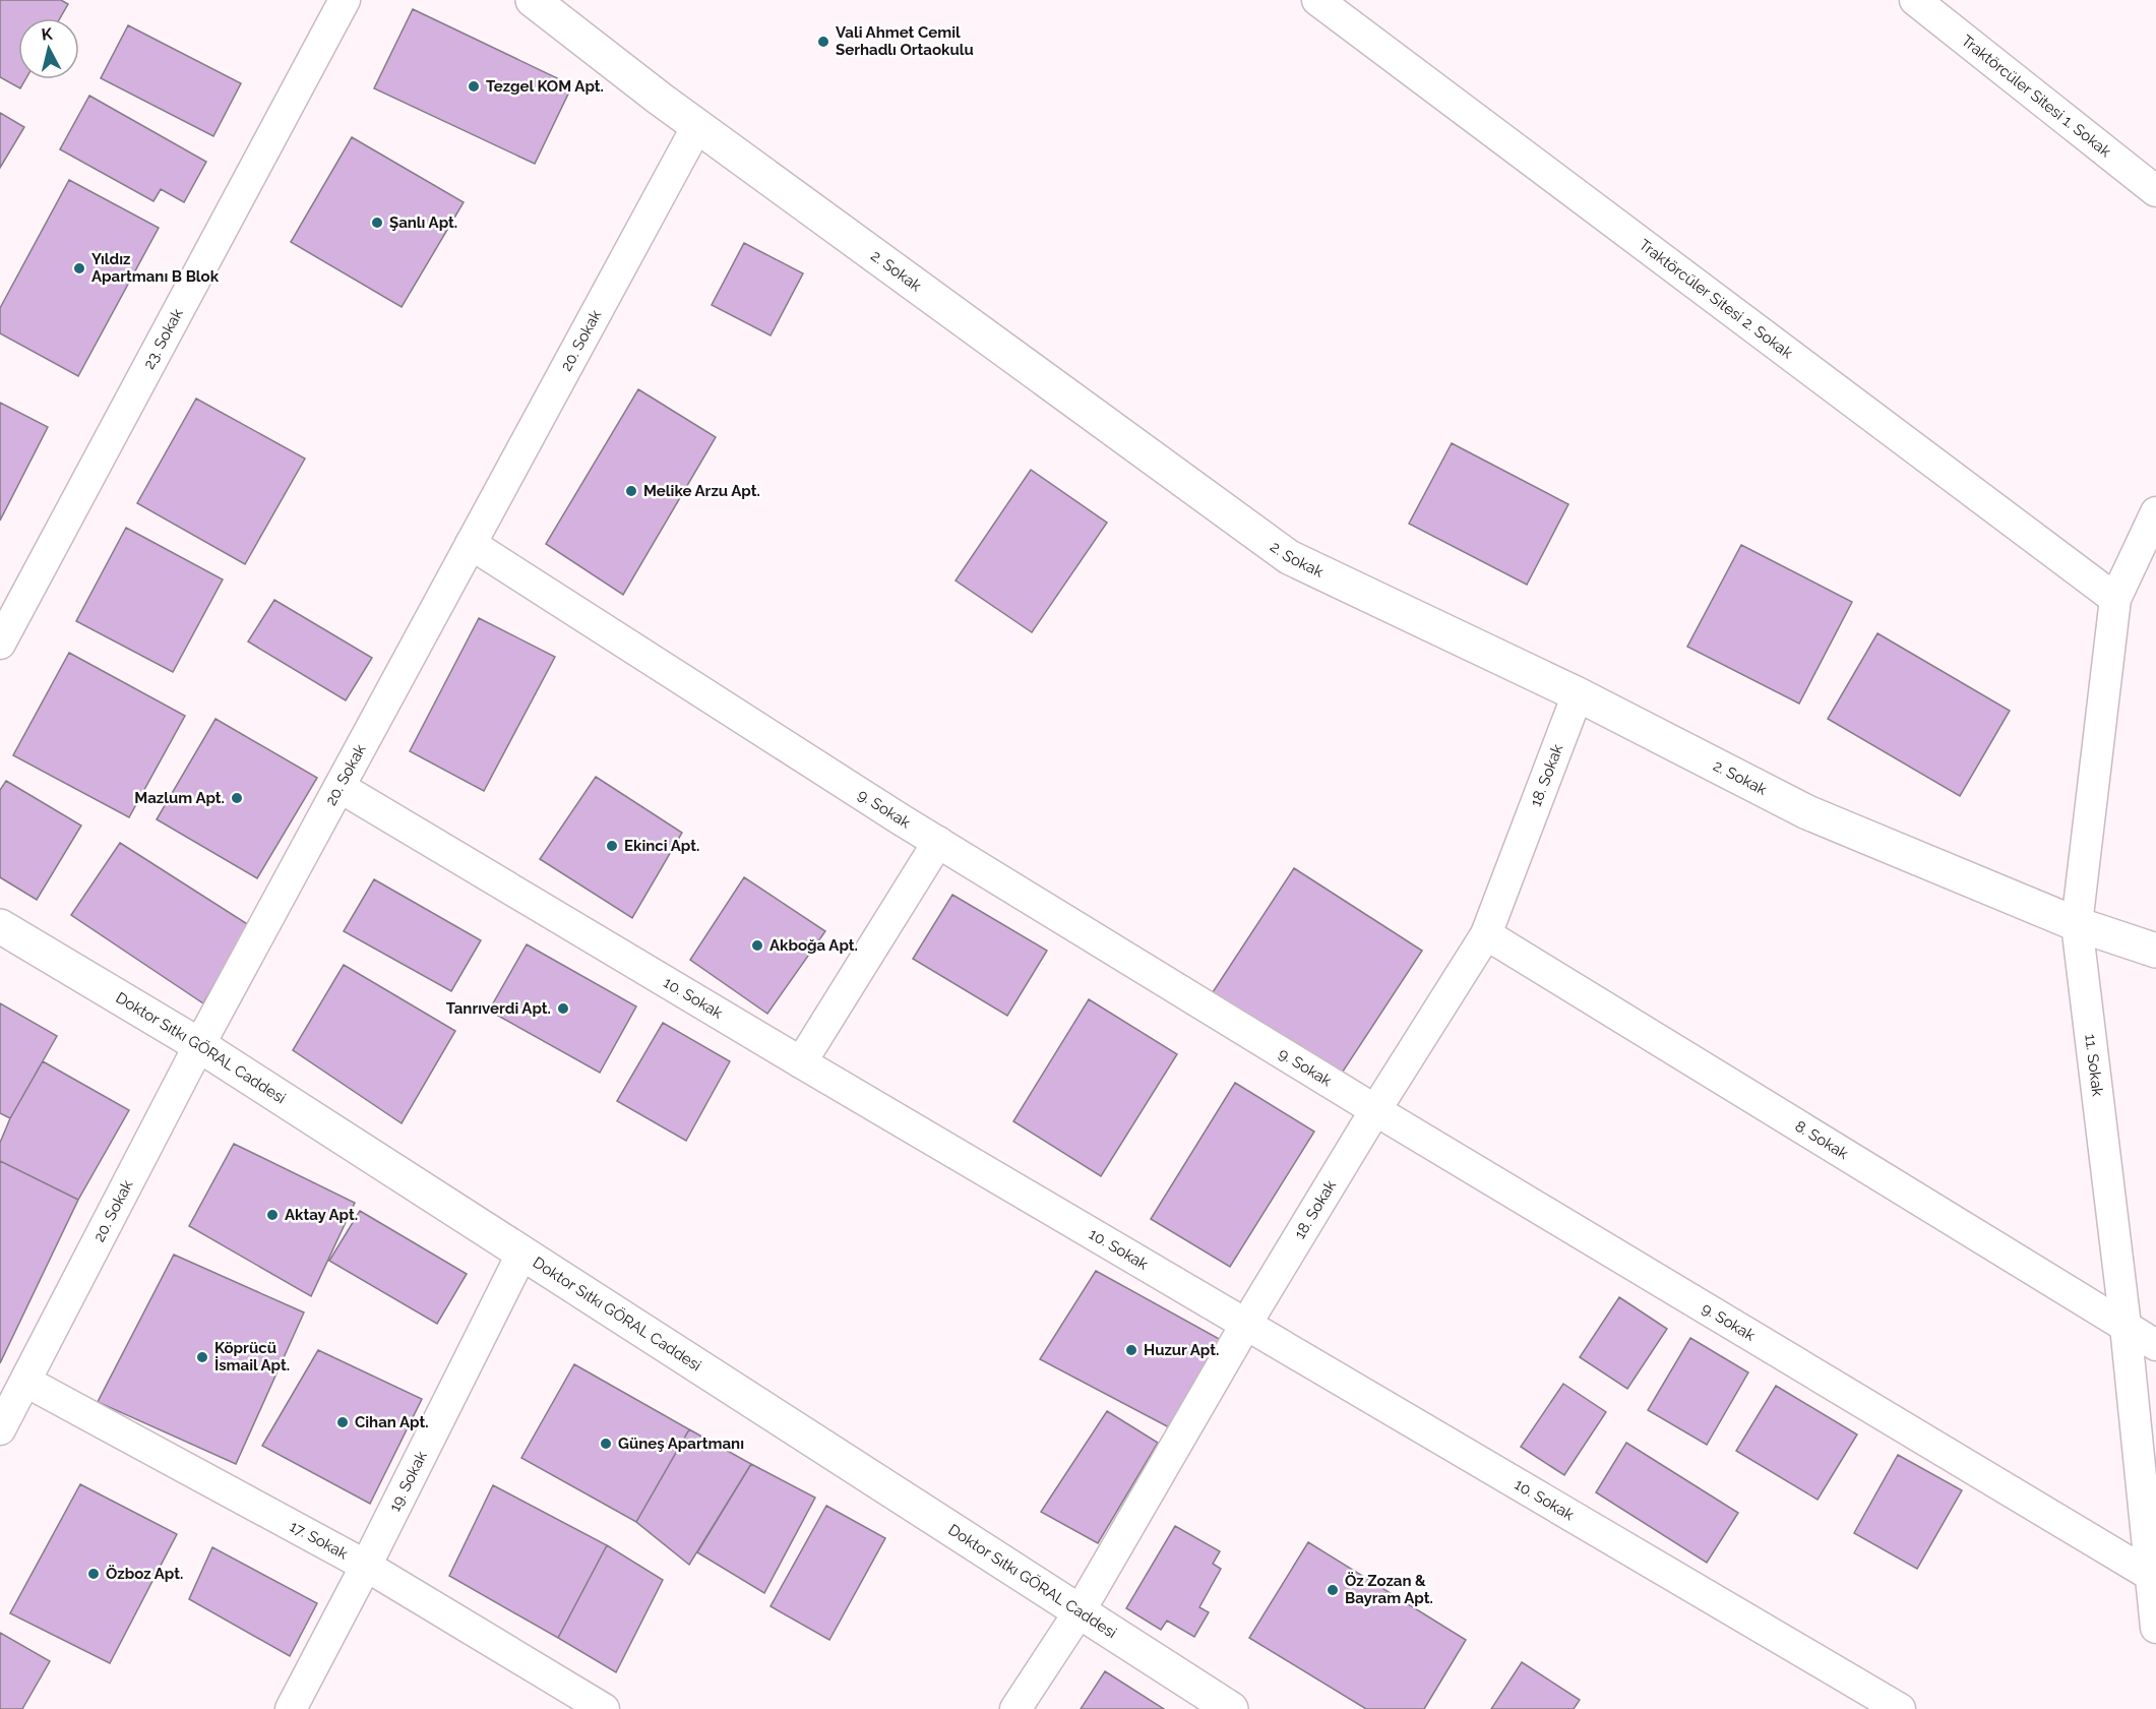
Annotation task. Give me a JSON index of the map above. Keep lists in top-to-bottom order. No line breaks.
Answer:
{"streets":{"street":["Traktörcüler Sitesi 1. Sokak","2. Sokak","Traktörcüler Sitesi 2. Sokak","23. Sokak","20. Sokak","18. Sokak","9. Sokak","10. Sokak","Doktor Sıtkı GÖRAL Caddesi","11. Sokak","8. Sokak","19. Sokak","17. Sokak"]},"crossings":[["2. Sokak","20. Sokak"],["2. Sokak","18. Sokak"],["2. Sokak","11. Sokak"],["Traktörcüler Sitesi 2. Sokak","11. Sokak"],["20. Sokak","9. Sokak"],["20. Sokak","10. Sokak"],["20. Sokak","Doktor Sıtkı GÖRAL Caddesi"],["20. Sokak","17. Sokak"],["18. Sokak","9. Sokak"],["18. Sokak","10. Sokak"],["18. Sokak","Doktor Sıtkı GÖRAL Caddesi"],["18. Sokak","8. Sokak"],["9. Sokak","11. Sokak"],["Doktor Sıtkı GÖRAL Caddesi","19. Sokak"],["11. Sokak","8. Sokak"],["19. Sokak","17. Sokak"]],"places":["Vali Ahmet Cemil Serhadlı Ortaokulu","Tezgel KOM Apt.","Şanlı Apt.","Yıldız Apartmanı B Blok","Melike Arzu Apt.","Mazlum Apt.","Ekinci Apt.","Akboğa Apt.","Tanrıverdi Apt.","Aktay Apt.","Huzur Apt.","Köprücü İsmail Apt.","Cihan Apt.","Güneş Apartmanı","Özboz Apt.","Öz Zozan & Bayram Apt."],"north":"top"}
